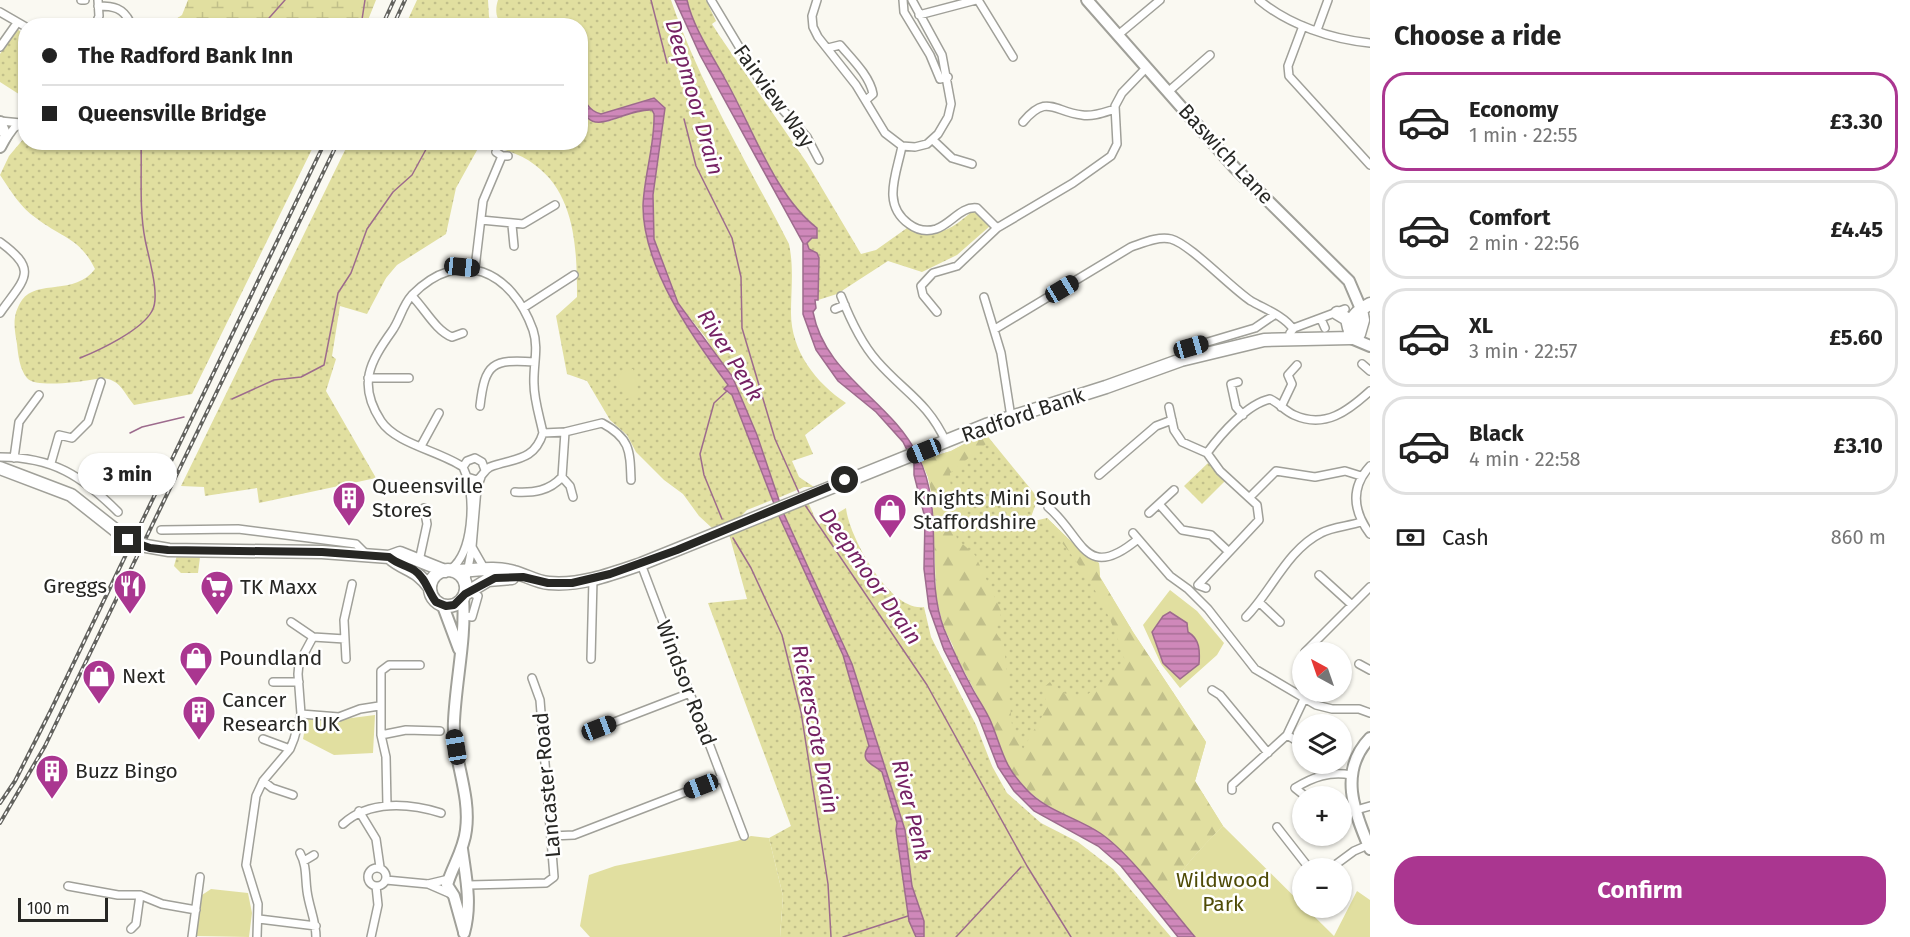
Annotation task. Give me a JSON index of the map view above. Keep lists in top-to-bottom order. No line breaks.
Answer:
{"streets":{"highway":["Radford Bank"],"street":["Fairview Way","Baswich Lane","Windsor Road","Lancaster Road"]},"crossings":[["Radford Bank","Windsor Road"]],"water":["Deepmoor Drain","River Penk","Rickerscote Drain"],"parks":["Wildwood Park"],"places":{"building":["Queensville Stores","Cancer Research UK","Buzz Bingo"],"shop":["Knights Mini South Staffordshire","Poundland","Next"],"restaurant":["Greggs"],"supermarket":["TK Maxx"]},"scale_bar":"100 m","north":"top left","page":{"heading":"Choose a ride","banner":["The Radford Bank Inn","Queensville Bridge"],"list":[{"name":"Economy","note":"1 min · 22:55","value":"£3.30"},{"name":"Comfort","note":"2 min · 22:56","value":"£4.45"},{"name":"XL","note":"3 min · 22:57","value":"£5.60"},{"name":"Black","note":"4 min · 22:58","value":"£3.10"}],"bubble":"3 min","pay":["Cash","860 m"],"map_buttons":["+","−"],"buttons":"Confirm","scale":"100 m"}}
